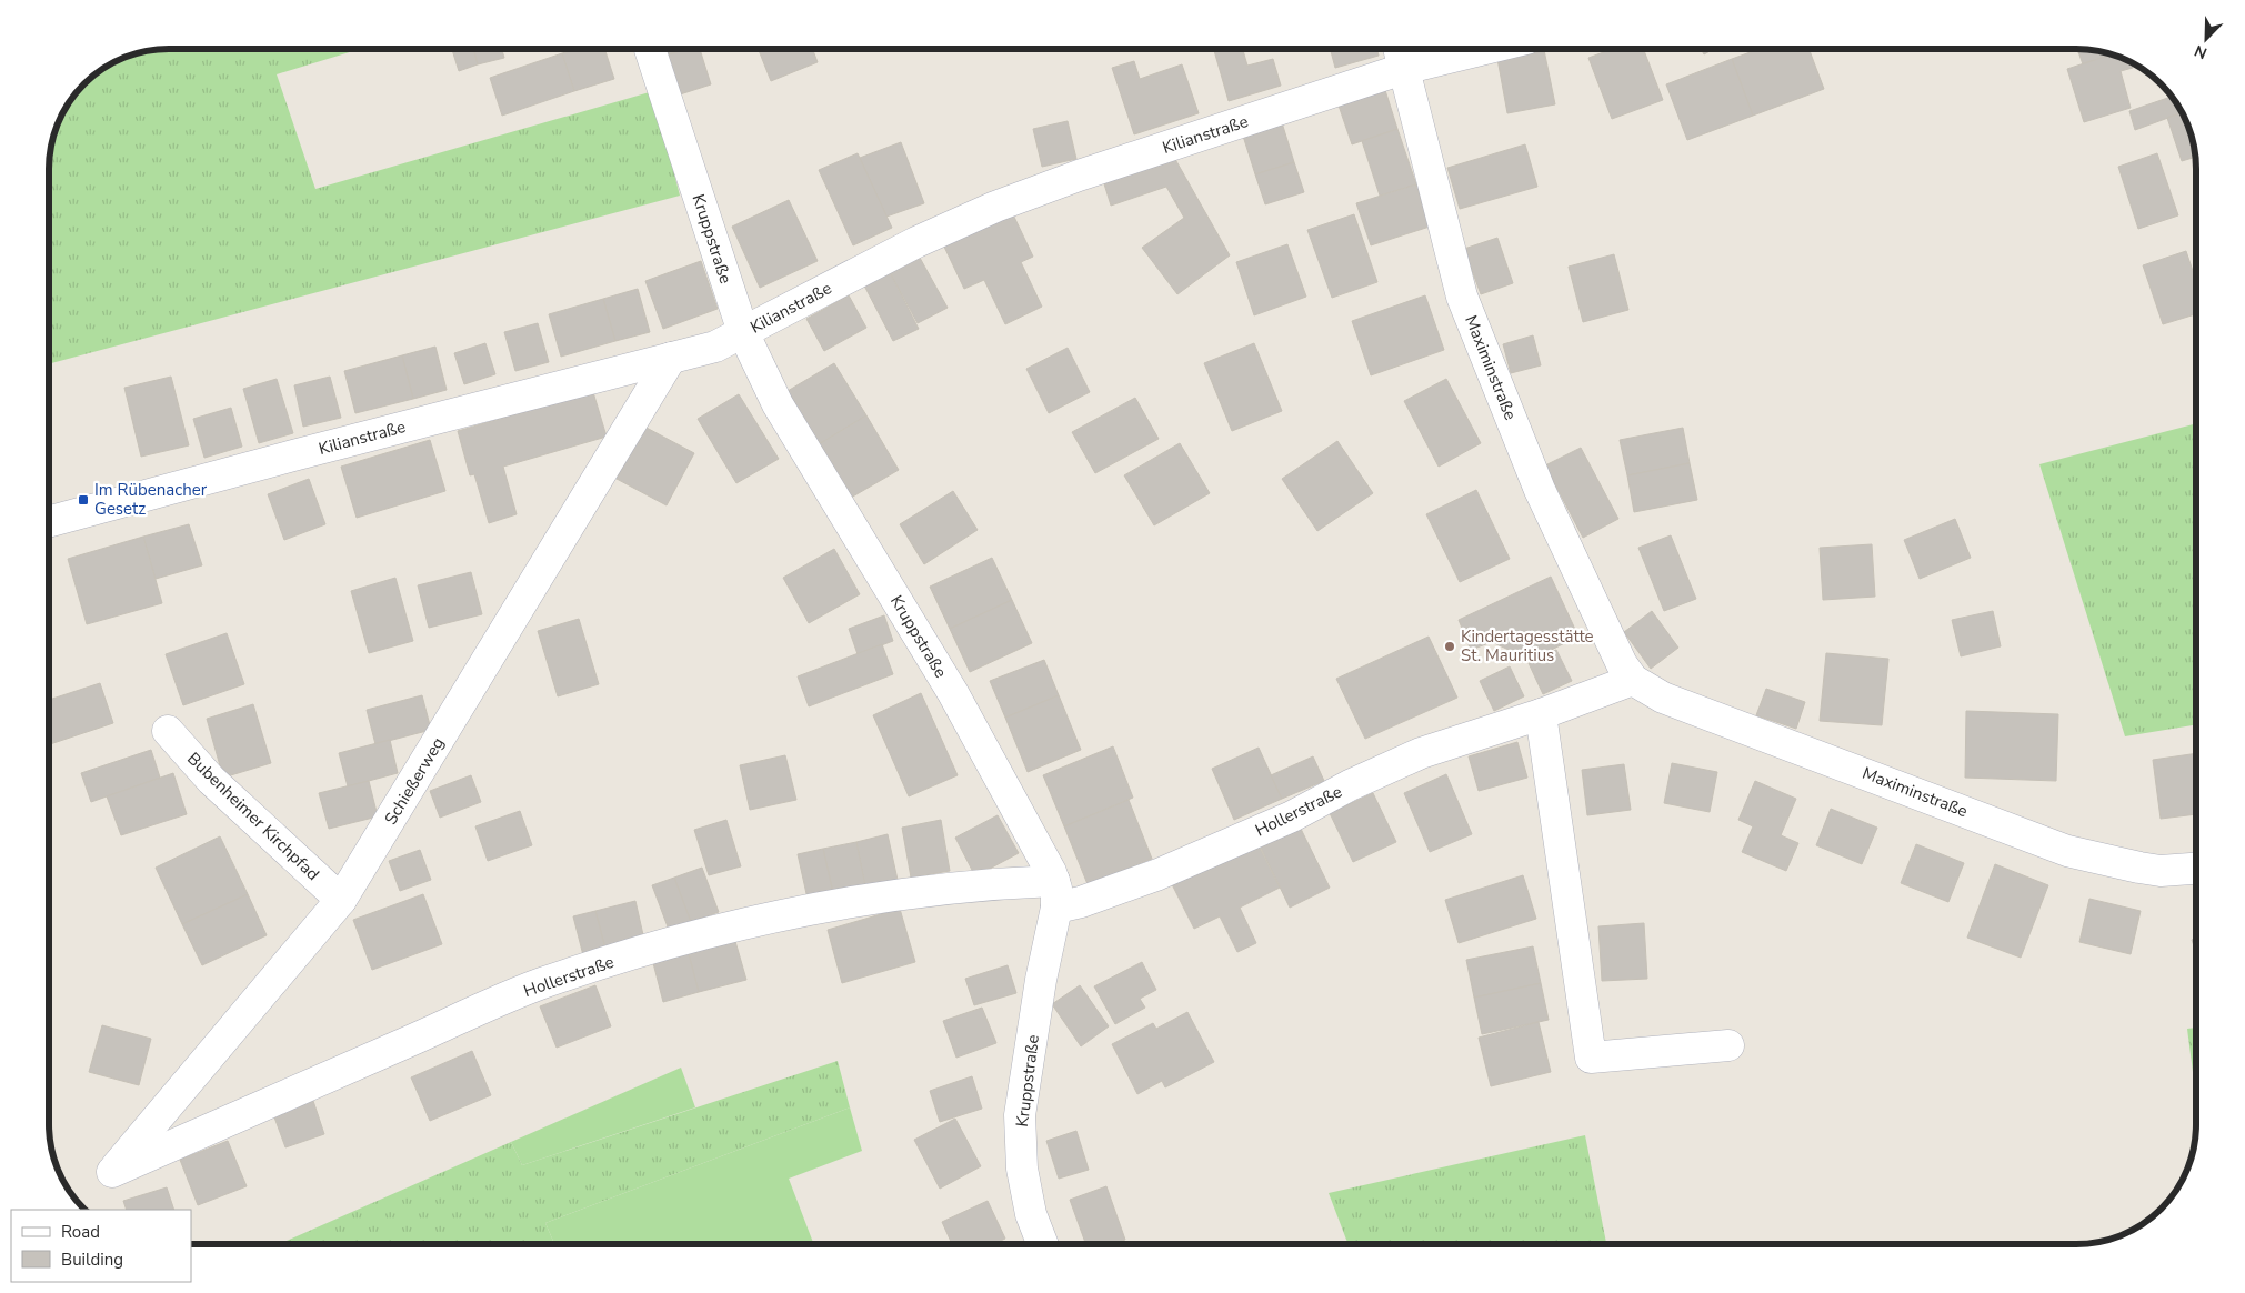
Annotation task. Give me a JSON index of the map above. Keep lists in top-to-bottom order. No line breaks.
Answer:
{"streets":{"street":["Kilianstraße","Kruppstraße","Maximinstraße","Schießerweg","Hollerstraße","Bubenheimer Kirchpfad"]},"crossings":[["Kilianstraße","Kruppstraße"],["Kilianstraße","Maximinstraße"],["Kilianstraße","Schießerweg"],["Kruppstraße","Hollerstraße"],["Schießerweg","Hollerstraße"],["Schießerweg","Bubenheimer Kirchpfad"]],"places":{"transit":["Im Rübenacher Gesetz"],"other":["Kindertagesstätte St. Mauritius"]},"legend":["Road","Building"],"north":"bottom left"}
